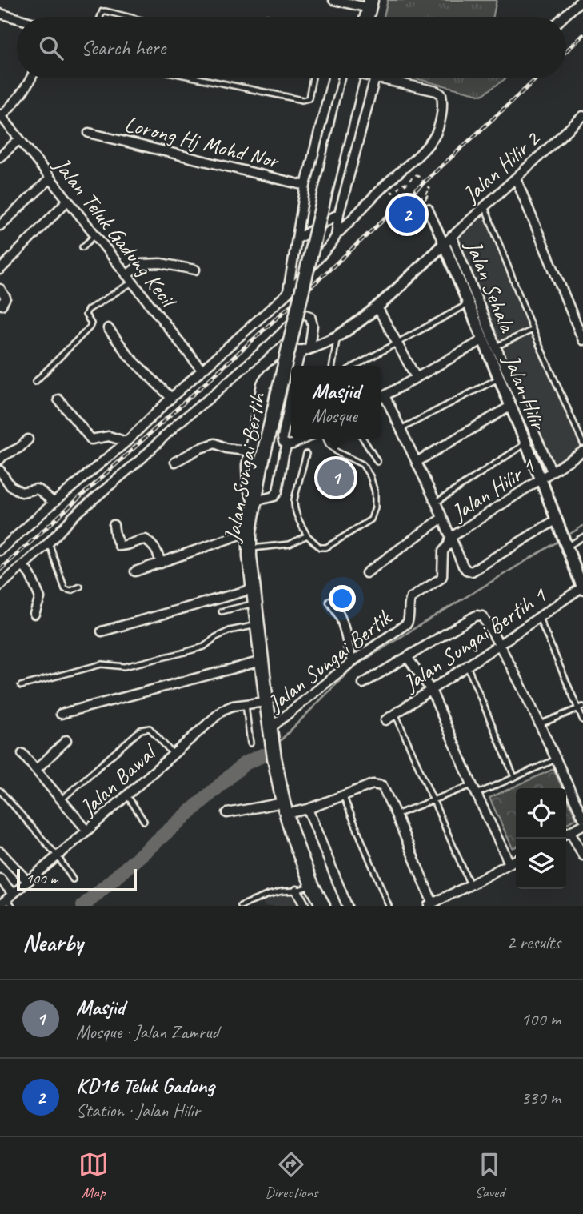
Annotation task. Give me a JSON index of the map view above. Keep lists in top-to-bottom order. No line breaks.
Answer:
{"streets":{"main road":["Jalan Sungai Bertih"],"street":["Lorong Hj Mohd Nor","Jalan Hilir 2","Jalan Teluk Gadung Kecil","Jalan Sehala","Jalan Hilir","Jalan Hilir 1","Jalan Sungai Bertih 1","Jalan Sungai Bertik","Jalan Bawal"]},"crossings":[["Jalan Hilir 2","Jalan Sehala"],["Jalan Hilir 2","Jalan Hilir"],["Jalan Sehala","Jalan Hilir 1"],["Jalan Hilir","Jalan Hilir 1"],["Jalan Hilir","Jalan Sungai Bertih 1"],["Jalan Sungai Bertih","Jalan Sungai Bertik"],["Jalan Sungai Bertih","Jalan Bawal"],["Jalan Hilir 1","Jalan Sungai Bertik"]],"scale_bar":"100 m","page":{"search":"Search here","pins":["2","1"],"popup":["Masjid","Mosque"],"scale":"100 m","heading":["Nearby","2 results"],"list":[{"mark":"1","name":"Masjid","note":"Mosque · Jalan Zamrud","value":"100 m"},{"mark":"2","name":"KD16 Teluk Gadong","note":"Station · Jalan Hilir","value":"330 m"}],"nav":["Map","Directions","Saved"]}}
